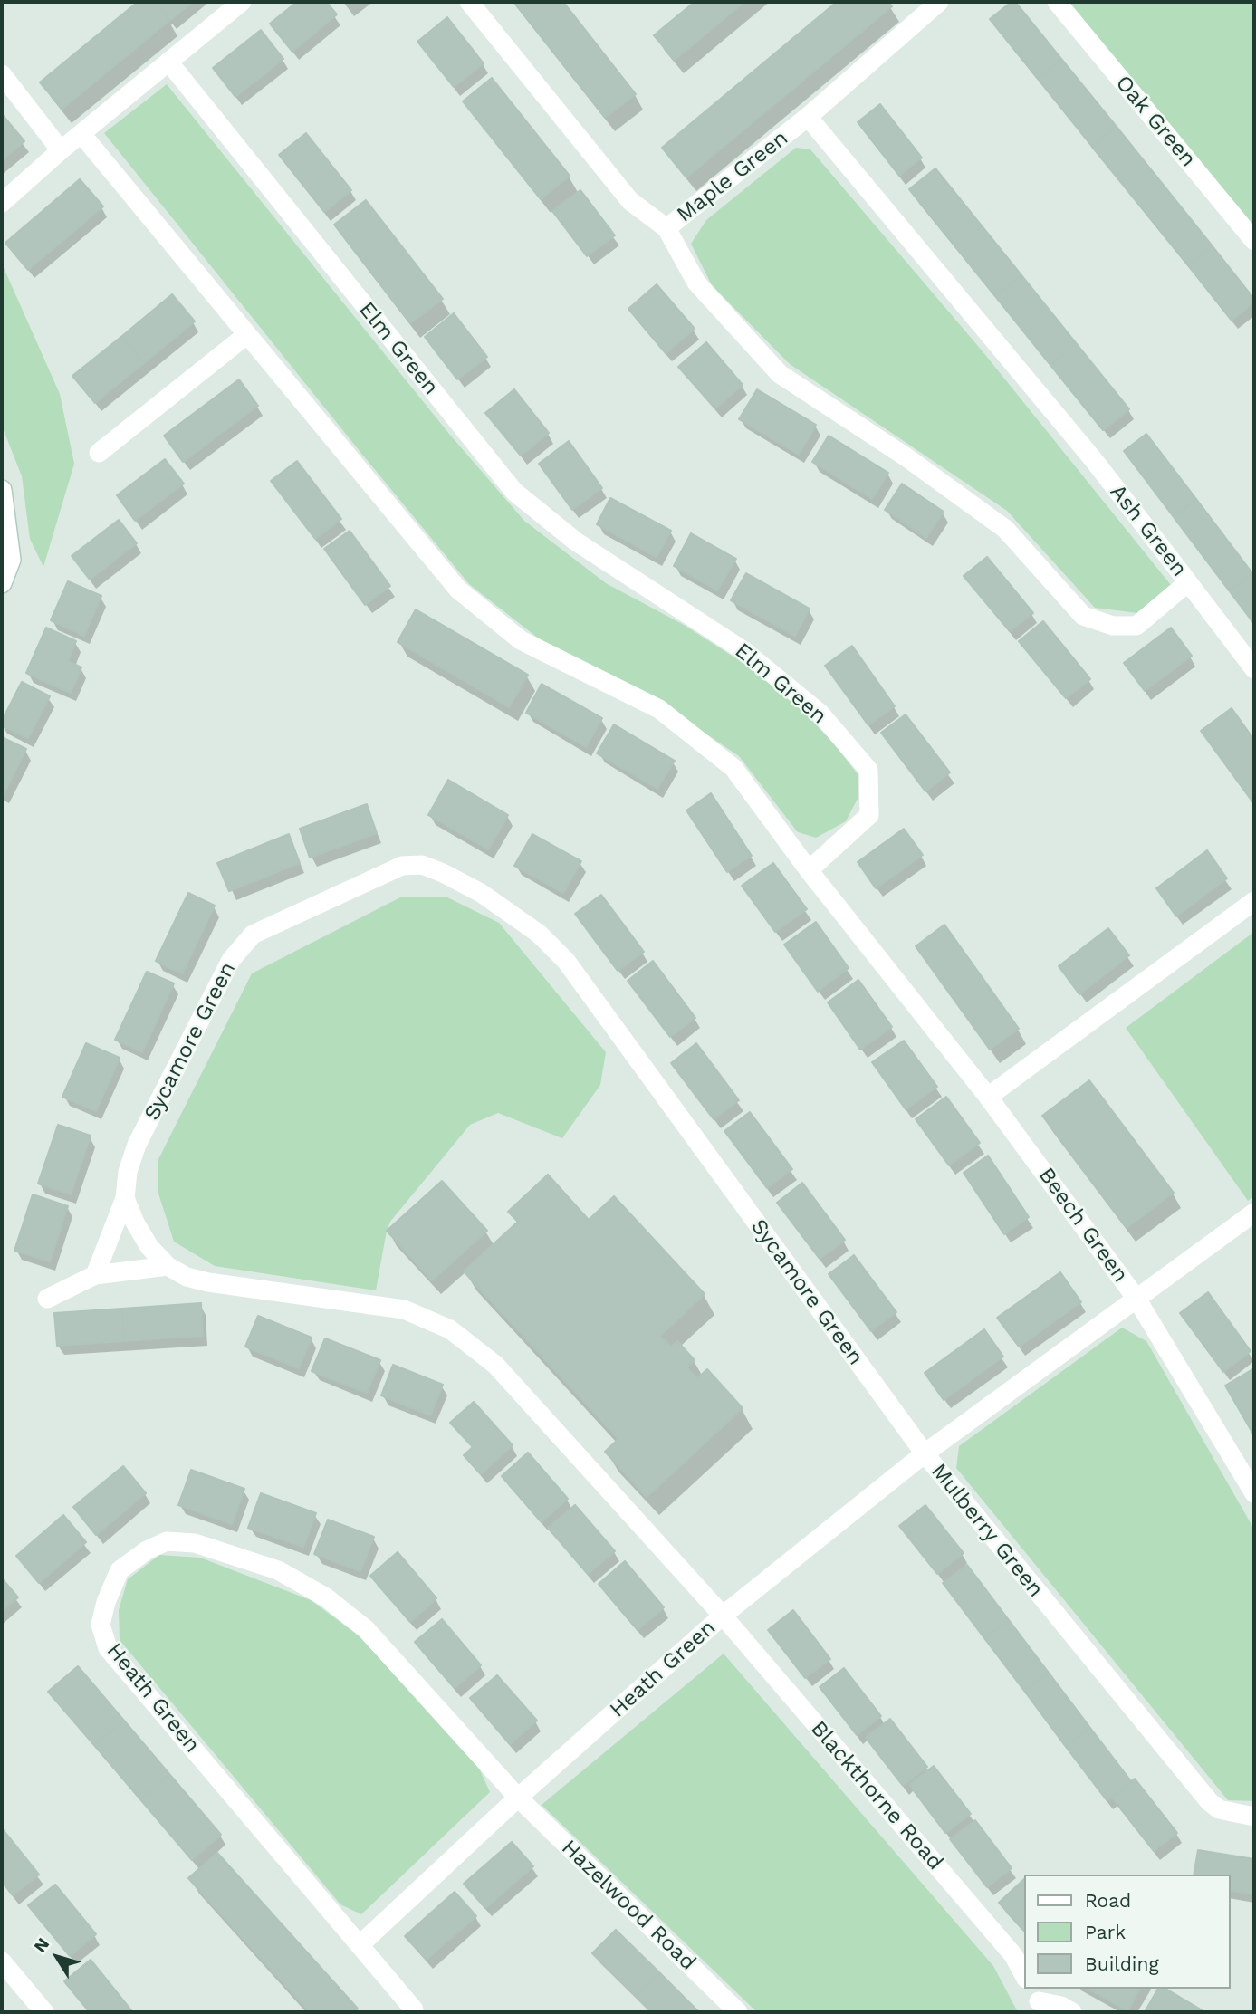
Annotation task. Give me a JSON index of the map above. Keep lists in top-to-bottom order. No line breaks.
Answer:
{"streets":{"street":["Oak Green","Maple Green","Elm Green","Ash Green","Sycamore Green","Beech Green","Mulberry Green","Heath Green","Blackthorne Road","Hazelwood Road"]},"crossings":[["Maple Green","Ash Green"],["Elm Green","Beech Green"],["Sycamore Green","Mulberry Green"],["Beech Green","Mulberry Green"],["Heath Green","Blackthorne Road"],["Heath Green","Hazelwood Road"]],"legend":["Road","Park","Building"],"north":"top left"}
